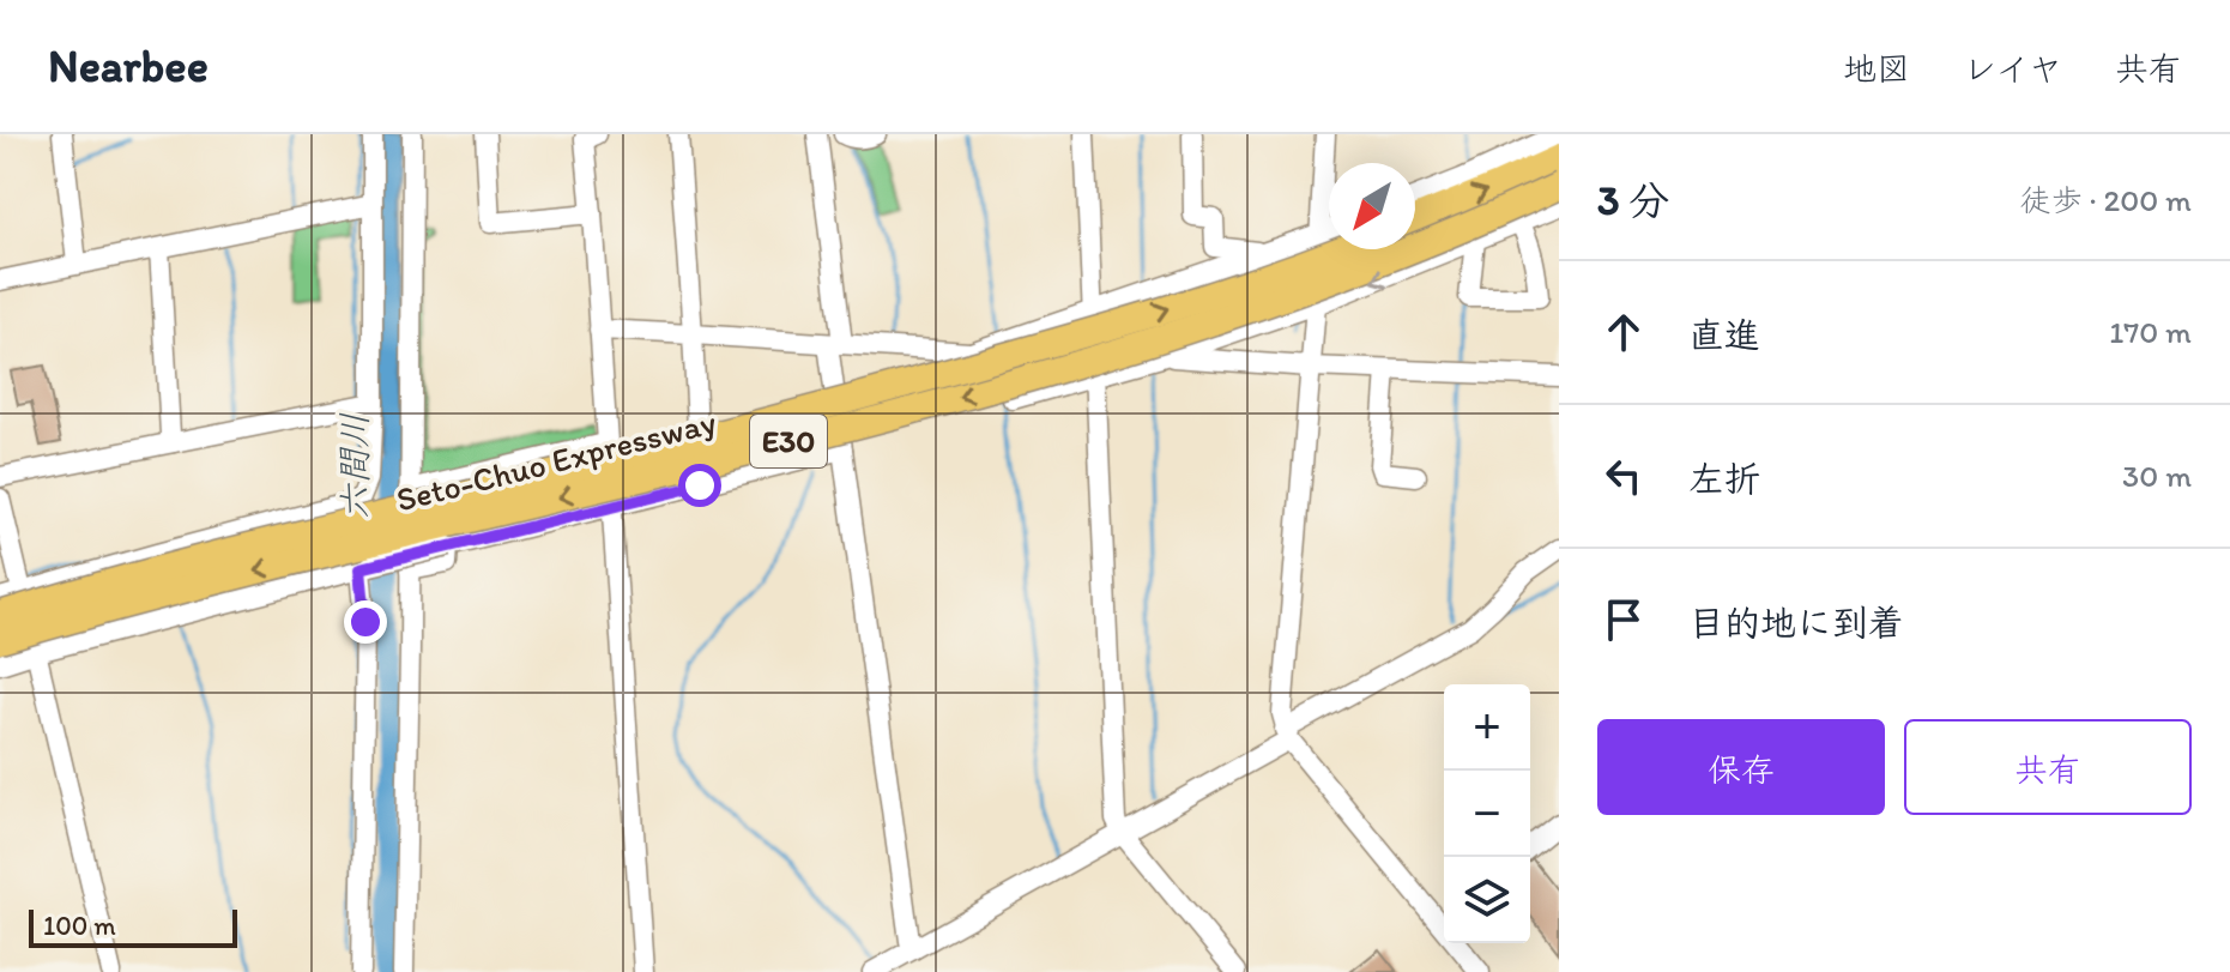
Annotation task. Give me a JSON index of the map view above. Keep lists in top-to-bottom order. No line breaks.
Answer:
{"streets":{"highway":["E30","Seto-Chuo Expressway"]},"water":["六間川"],"scale_bar":"100 m","north":"bottom left","page":{"header":"Nearbee","nav":["地図","レイヤ","共有"],"heading":["3 分","徒歩 · 200 m"],"list":[["直進","170 m"],["左折","30 m"],"目的地に到着"],"map_buttons":["+","−"],"buttons":["保存","共有"],"scale":"100 m"}}
